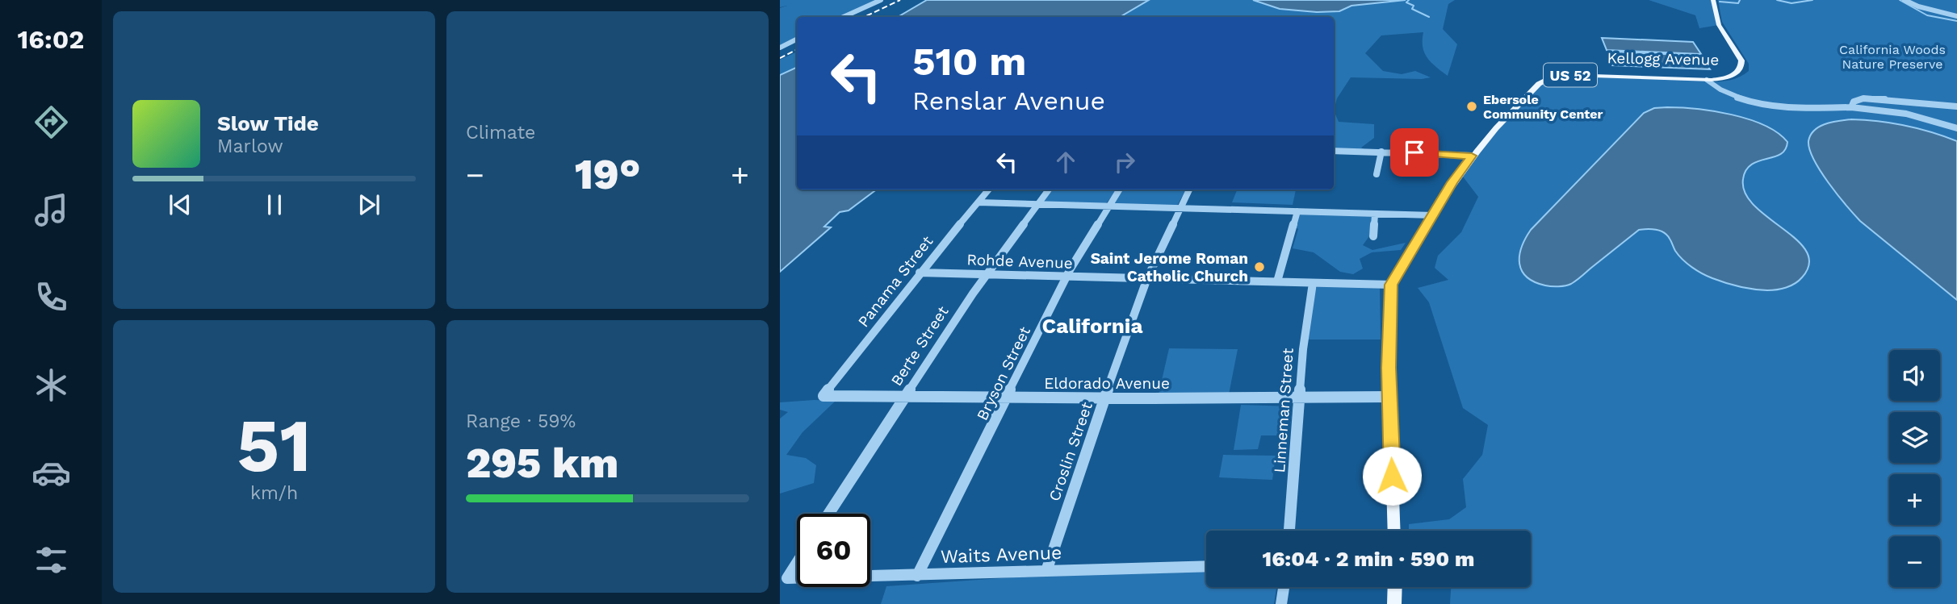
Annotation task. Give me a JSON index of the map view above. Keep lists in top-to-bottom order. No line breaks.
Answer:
{"streets":{"main road":["Kellogg Avenue","US 52"],"street":["Rohde Avenue","Panama Street","Berte Street","Bryson Street","Eldorado Avenue","Linneman Street","Croslin Street","Waits Avenue"]},"crossings":[["Kellogg Avenue","Rohde Avenue"],["Kellogg Avenue","Eldorado Avenue"],["Rohde Avenue","Panama Street"],["Rohde Avenue","Berte Street"],["Rohde Avenue","Bryson Street"],["Rohde Avenue","Linneman Street"],["Rohde Avenue","Croslin Street"],["Panama Street","Eldorado Avenue"],["Berte Street","Eldorado Avenue"],["Bryson Street","Eldorado Avenue"],["Bryson Street","Waits Avenue"],["Eldorado Avenue","Linneman Street"],["Eldorado Avenue","Croslin Street"],["Croslin Street","Waits Avenue"]],"districts":["California"],"parks":["California Woods Nature Preserve"],"places":["Ebersole Community Center","Saint Jerome Roman Catholic Church"],"page":{"tabs":"16:02","tile":["Climate",["51","km/h"],["Range · 59%","295 km"]],"turn":["510 m","Renslar Avenue"],"song":["Slow Tide","Marlow"],"heat":["−","19°","+"],"map_buttons":["+","−"],"limit":"60","trip":"16:04 · 2 min · 590 m"}}
